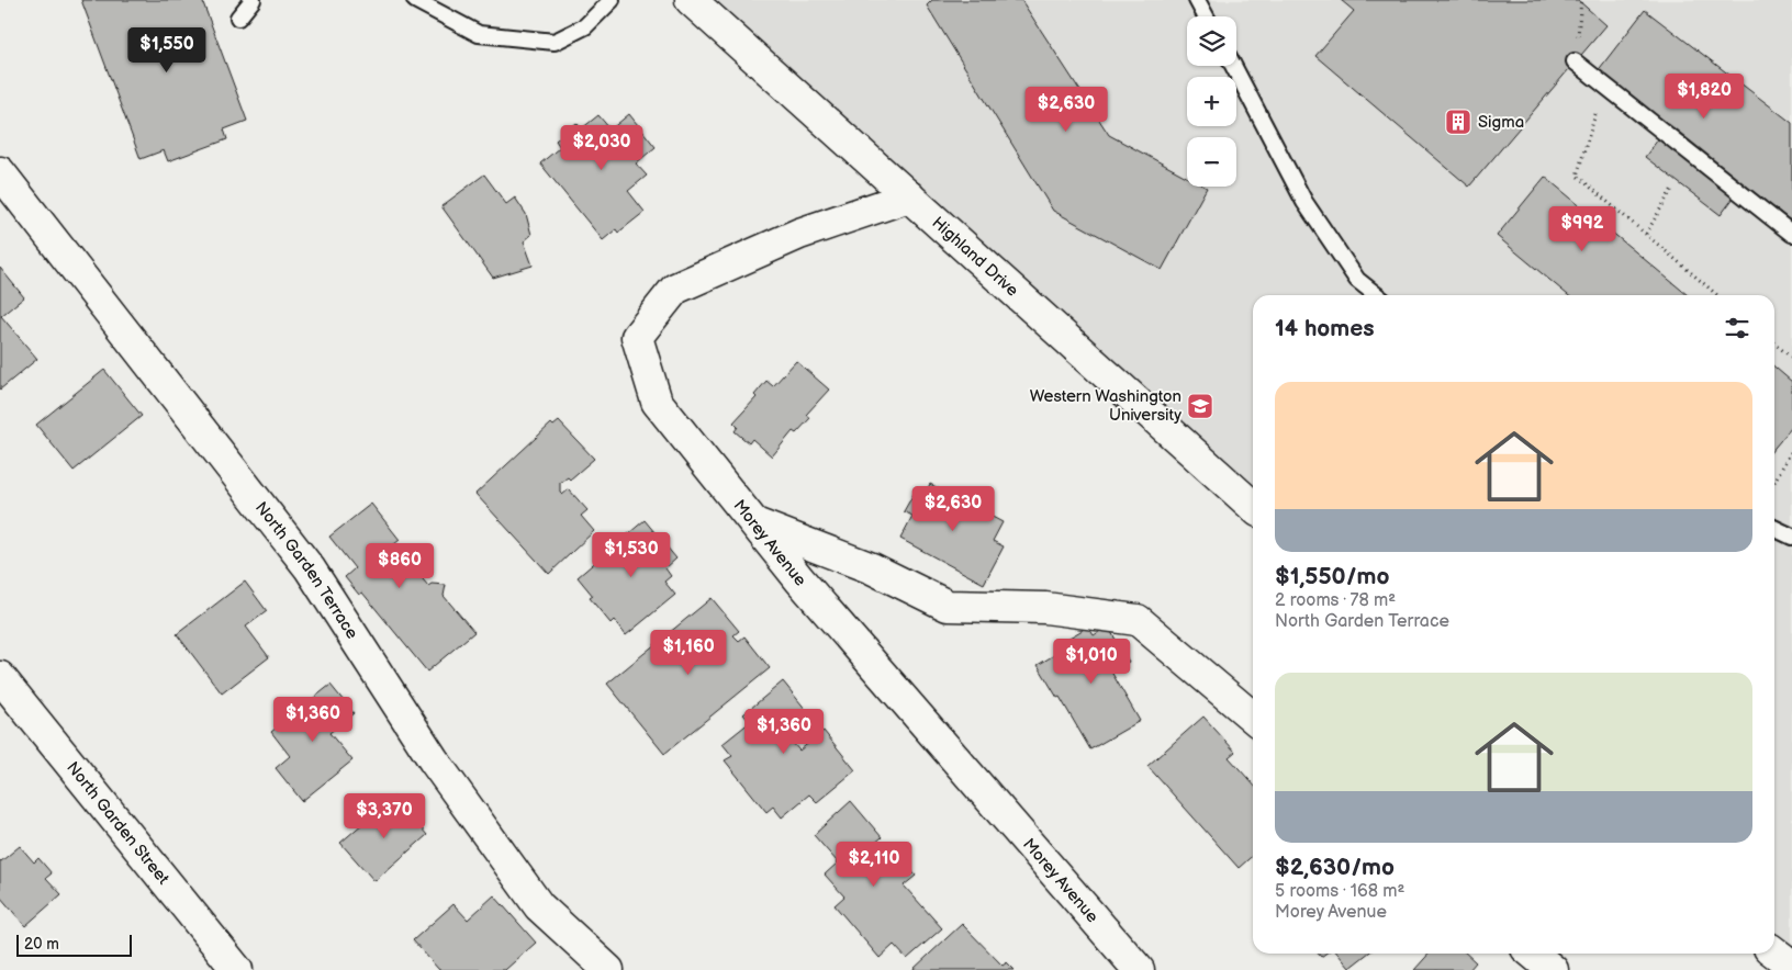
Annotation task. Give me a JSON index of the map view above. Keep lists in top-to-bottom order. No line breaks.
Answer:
{"streets":{"street":["Highland Drive","Morey Avenue","North Garden Terrace","North Garden Street"]},"crossings":[["Highland Drive","Morey Avenue"]],"places":{"building":["Sigma"],"school or university":["Western Washington University"]},"scale_bar":"20 m","page":{"map_buttons":["+","−"],"price":["$1,550","$1,820","$2,630","$2,030","$992","$2,630","$1,530","$860","$1,160","$1,010","$1,360","$1,360","$3,370","$2,110"],"heading":"14 homes","list":[{"name":"$1,550/mo","note":"2 rooms · 78 m² · North Garden Terrace"},{"name":"$2,630/mo","note":"5 rooms · 168 m² · Morey Avenue"}],"scale":"20 m"}}
